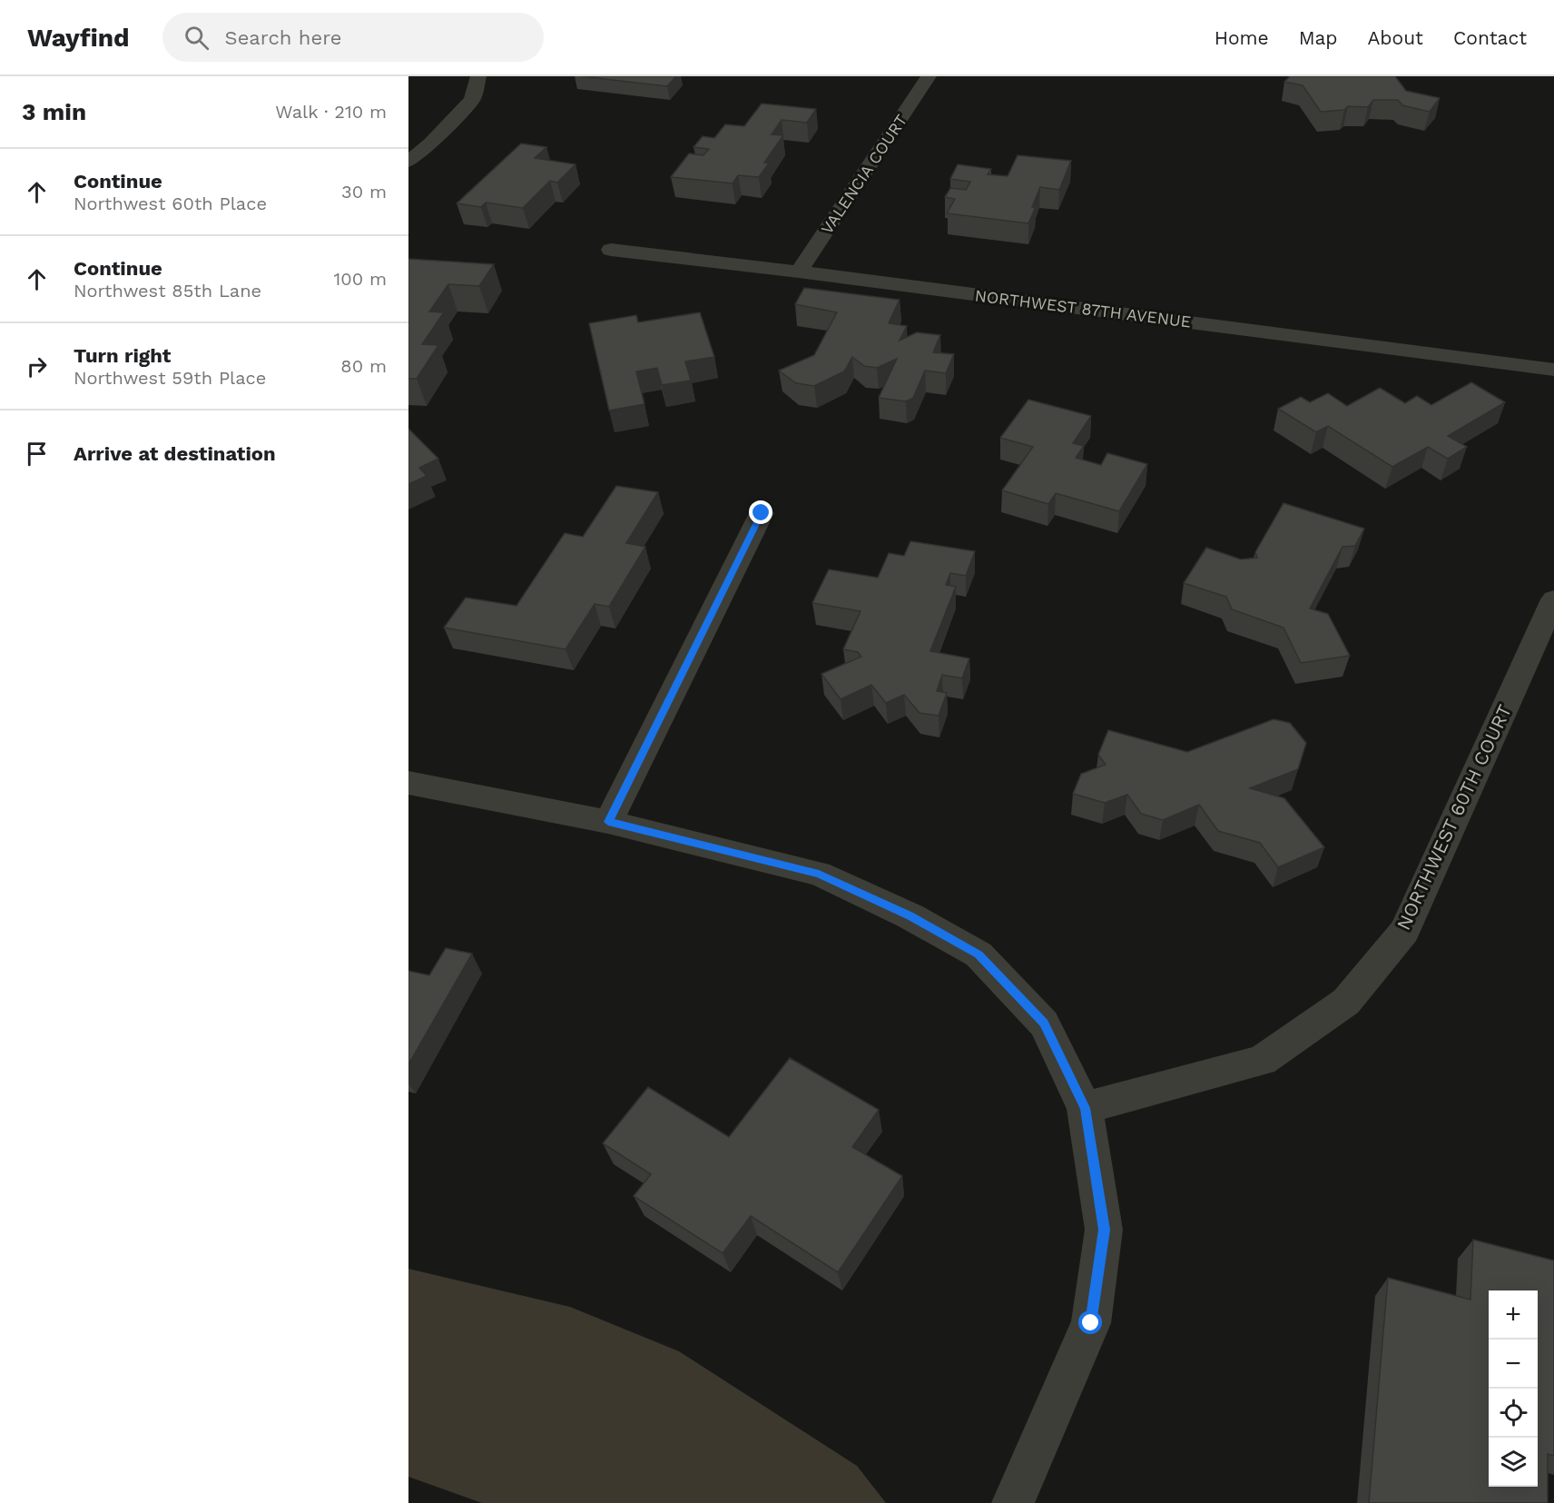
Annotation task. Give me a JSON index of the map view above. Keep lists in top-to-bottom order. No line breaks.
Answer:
{"streets":{"street":["VALENCIA COURT","NORTHWEST 87TH AVENUE","NORTHWEST 60TH COURT"]},"crossings":[["VALENCIA COURT","NORTHWEST 87TH AVENUE"]],"page":{"header":"Wayfind","search":"Search here","nav":["Home","Map","About","Contact"],"heading":["3 min","Walk · 210 m"],"list":[["Continue","Northwest 60th Place","30 m"],["Continue","Northwest 85th Lane","100 m"],["Turn right","Northwest 59th Place","80 m"],"Arrive at destination"],"map_buttons":["+","−"]}}
